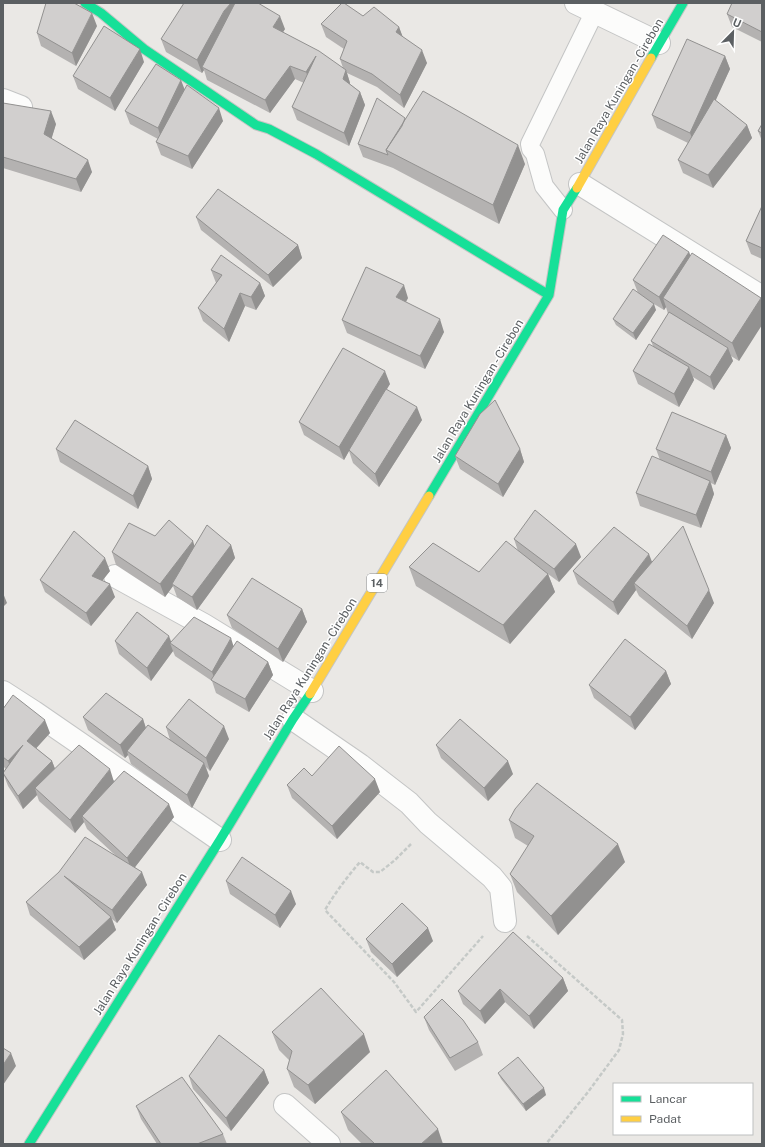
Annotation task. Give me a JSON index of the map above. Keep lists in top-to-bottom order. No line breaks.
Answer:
{"streets":{"main road":["Jalan Raya Kuningan - Cirebon","14"]},"legend":["Lancar","Padat"],"north":"top right"}
